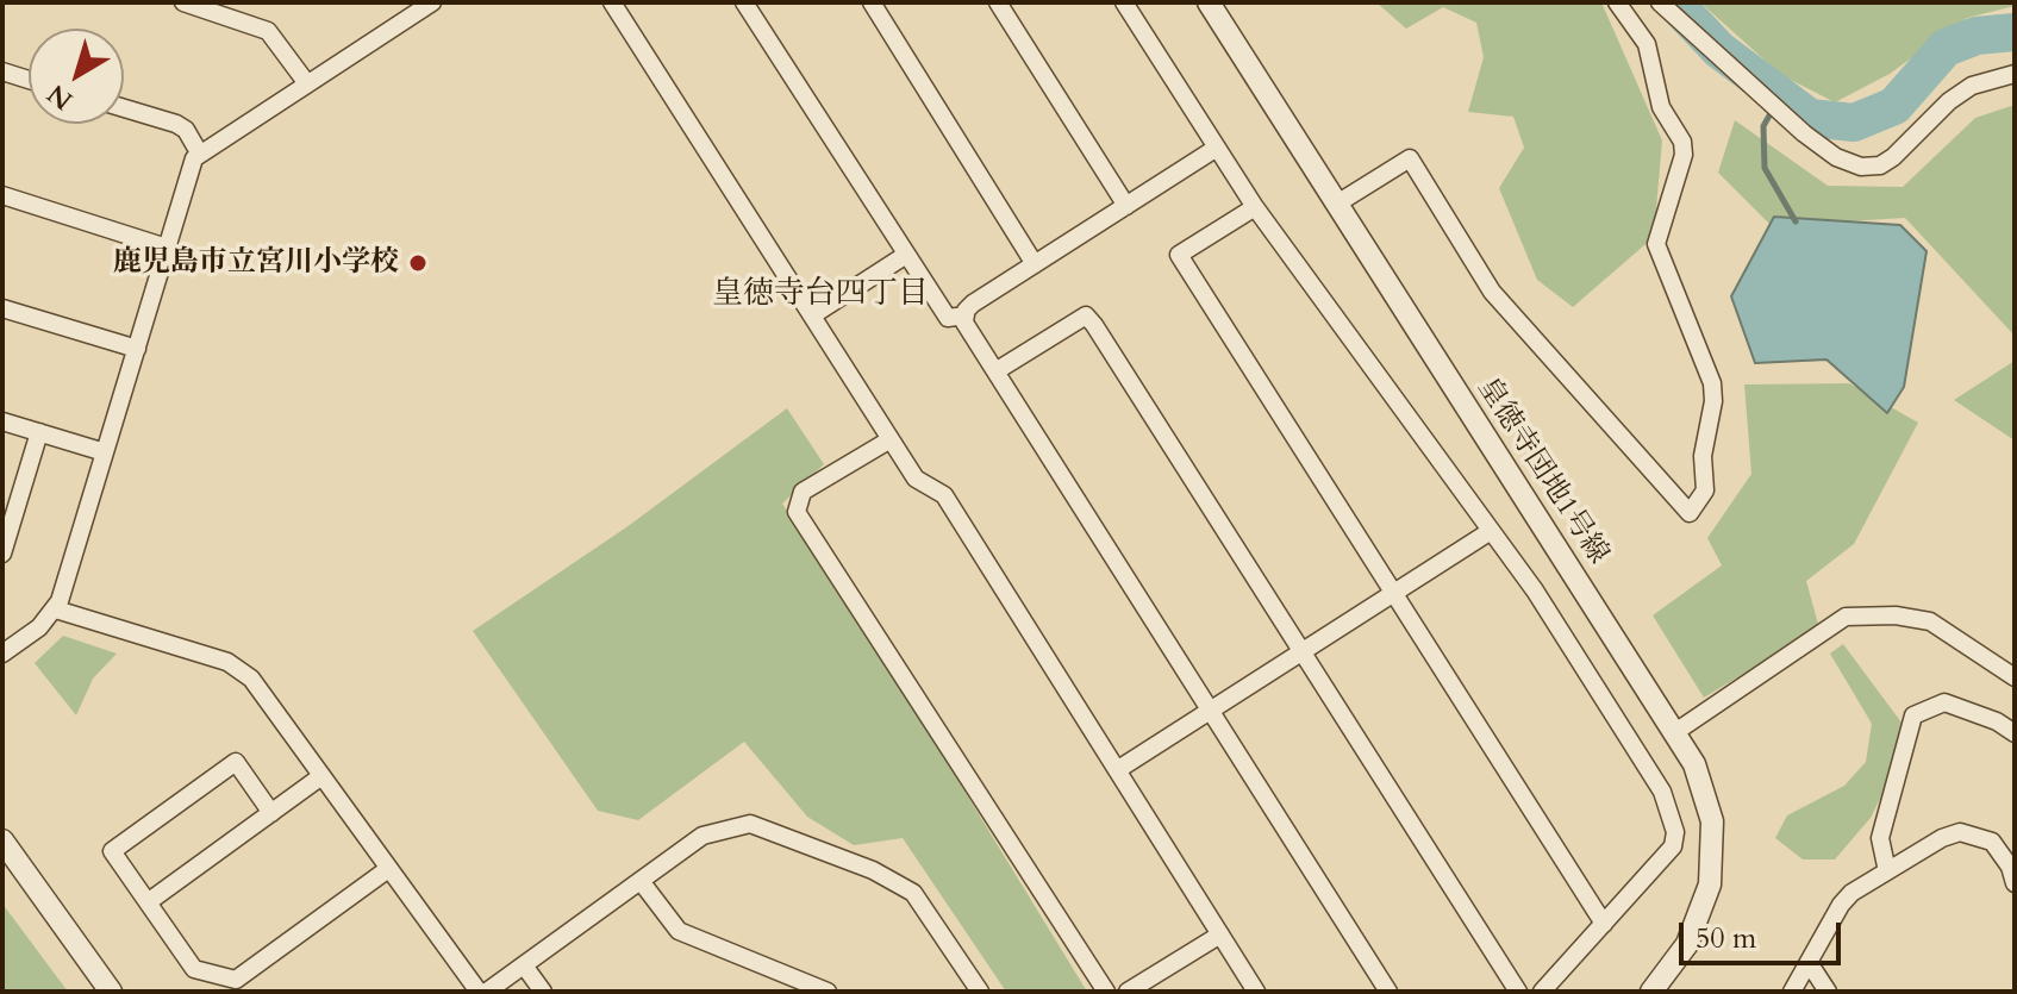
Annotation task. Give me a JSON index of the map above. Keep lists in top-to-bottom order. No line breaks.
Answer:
{"streets":{"street":["皇徳寺団地1号線"]},"districts":["皇徳寺台四丁目"],"places":["鹿児島市立宮川小学校"],"scale_bar":"50 m","north":"bottom left"}
